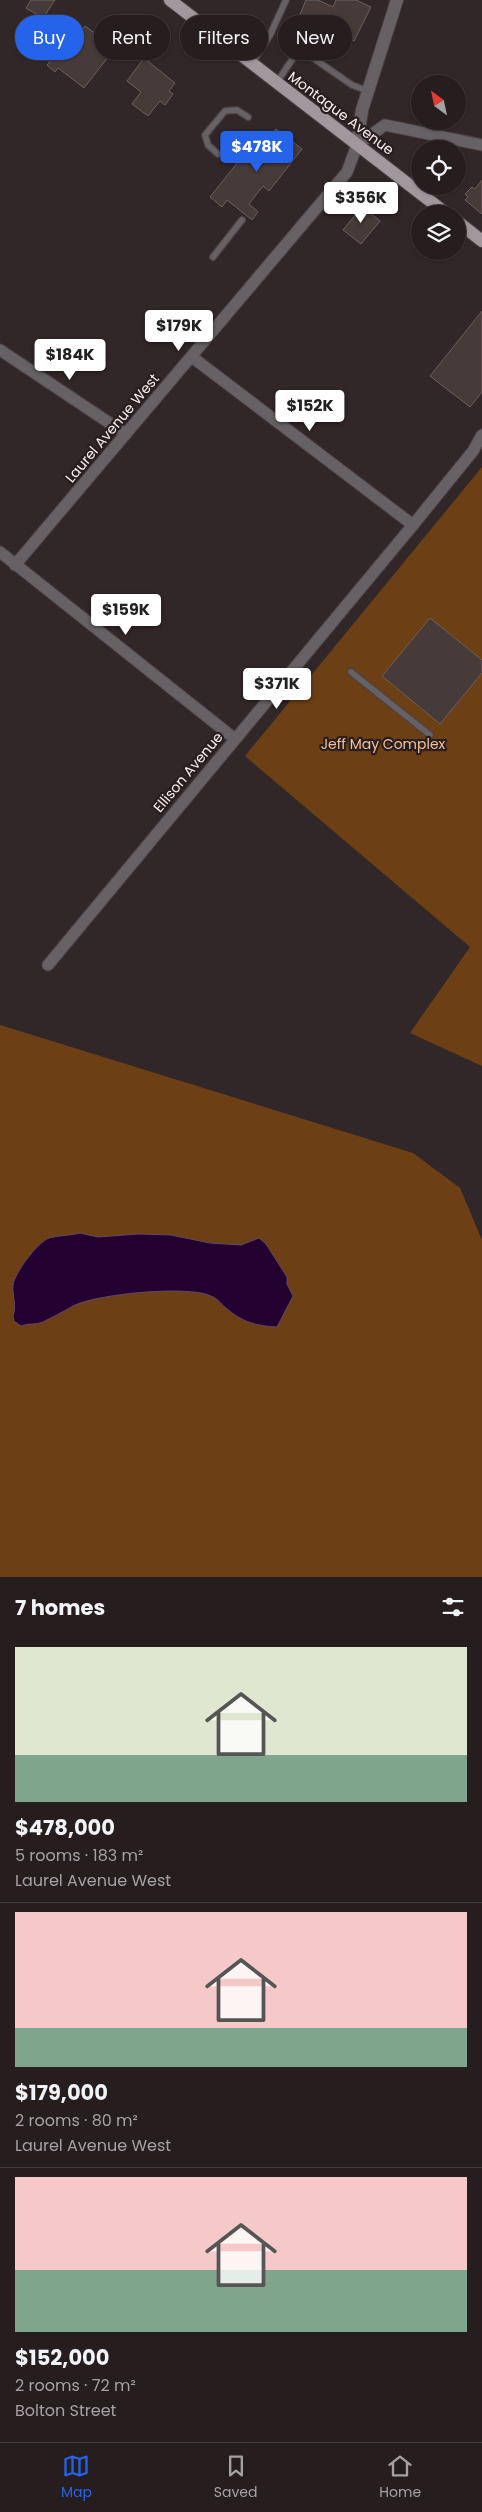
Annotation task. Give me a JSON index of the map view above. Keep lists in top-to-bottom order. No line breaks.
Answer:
{"streets":{"main road":["Montague Avenue"],"street":["Laurel Avenue West","Ellison Avenue"]},"crossings":[["Montague Avenue","Laurel Avenue West"]],"parks":["Jeff May Complex"],"north":"top left","page":{"chip":["Buy","Rent","Filters","New"],"price":["$478K","$356K","$179K","$184K","$152K","$159K","$371K"],"heading":"7 homes","list":[{"name":"$478,000","note":"5 rooms · 183 m² · Laurel Avenue West"},{"name":"$179,000","note":"2 rooms · 80 m² · Laurel Avenue West"},{"name":"$152,000","note":"2 rooms · 72 m² · Bolton Street"}],"tabs":["Map","Saved","Home"]}}
